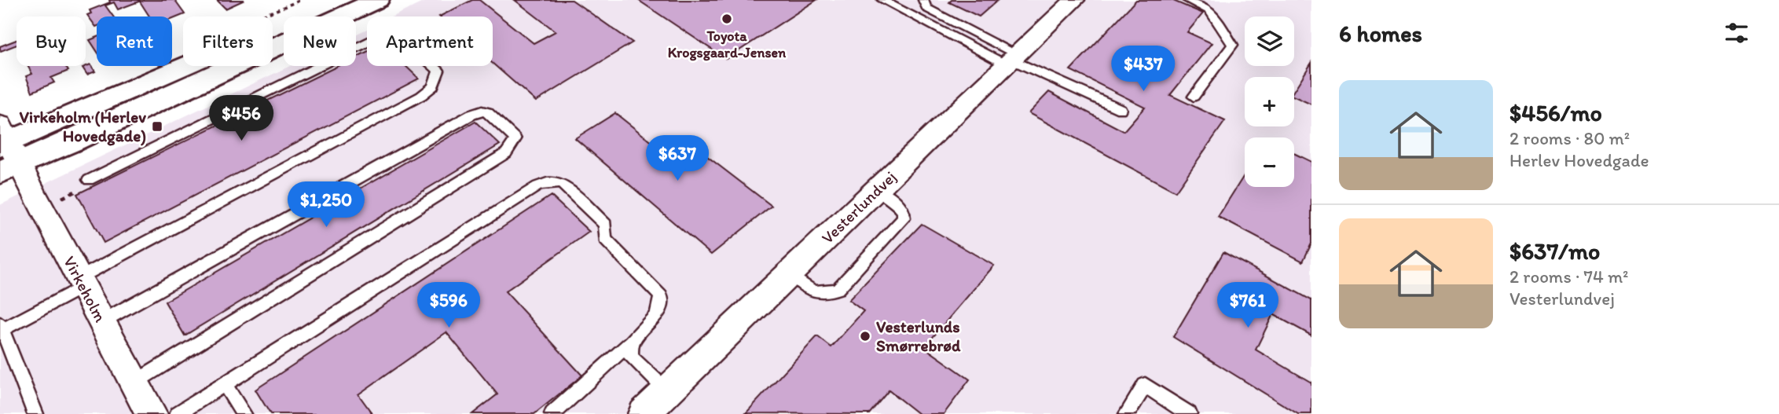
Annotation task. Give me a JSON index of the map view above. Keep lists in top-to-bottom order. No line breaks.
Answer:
{"streets":{"street":["Vesterlundvej","Virkeholm"]},"places":{"other":["Toyota Krogsgaard-Jensen","Vesterlunds Smørrebrød"],"transit":["Virkeholm (Herlev Hovedgade)"]},"page":{"heading":"6 homes","map_buttons":["+","−"],"chip":["Buy","Rent","Filters","New","Apartment"],"price":["$437","$456","$637","$1,250","$596","$761"],"list":[{"name":"$456/mo","note":"2 rooms · 80 m² · Herlev Hovedgade"},{"name":"$637/mo","note":"2 rooms · 74 m² · Vesterlundvej"}]}}
